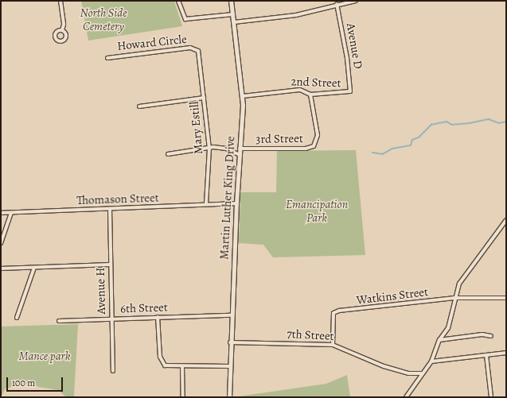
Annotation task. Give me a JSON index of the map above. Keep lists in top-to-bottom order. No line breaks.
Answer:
{"streets":{"street":["Howard Circle","Avenue D","2nd Street","Mary Estill","3rd Street","Martin Luther King Drive","Thomason Street","Avenue H","Watkins Street","6th Street","7th Street"]},"crossings":[["Howard Circle","Mary Estill"],["Avenue D","2nd Street"],["2nd Street","3rd Street"],["2nd Street","Martin Luther King Drive"],["Mary Estill","Thomason Street"],["3rd Street","Martin Luther King Drive"],["Martin Luther King Drive","Thomason Street"],["Martin Luther King Drive","6th Street"],["Martin Luther King Drive","7th Street"],["Thomason Street","Avenue H"],["Avenue H","6th Street"],["Watkins Street","7th Street"]],"parks":["North Side Cemetery","Emancipation Park","Mance park"],"scale_bar":"100 m"}
